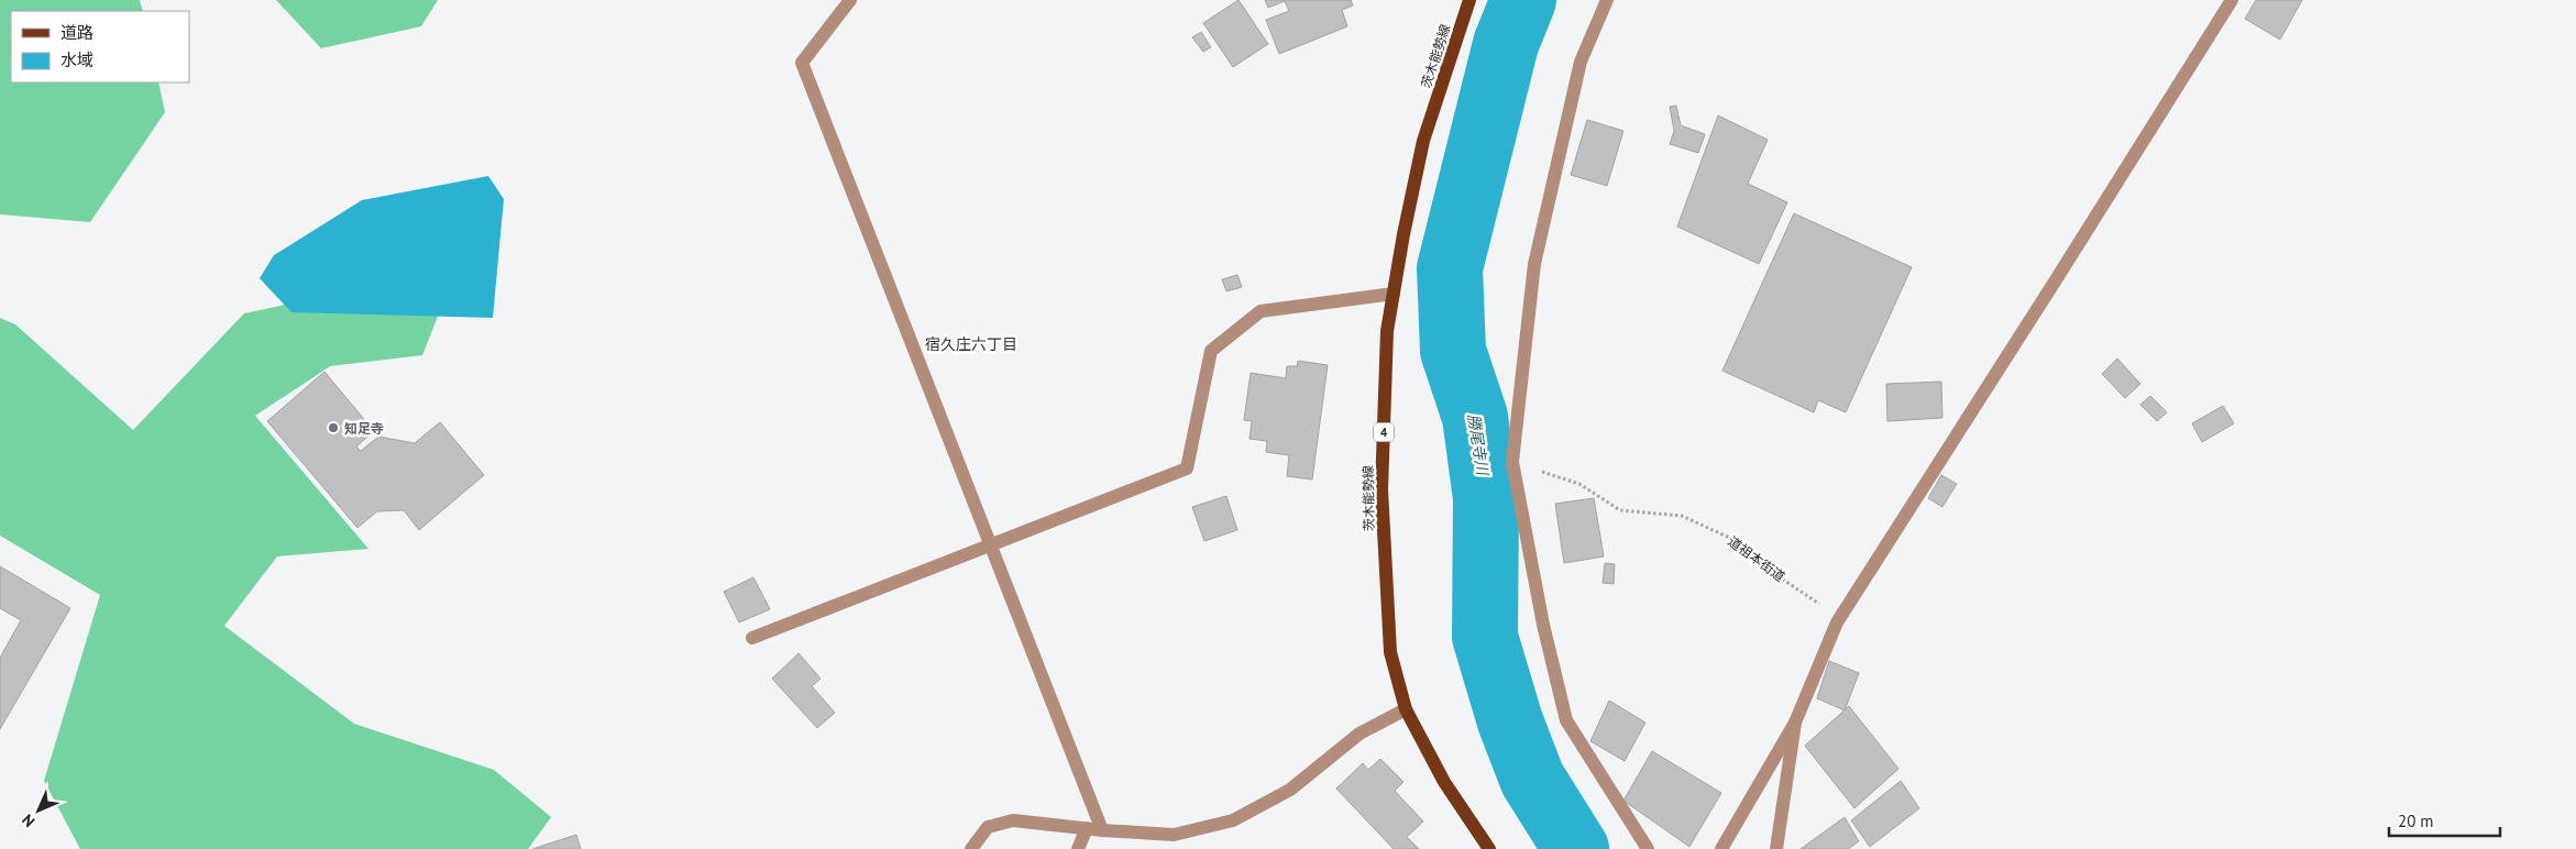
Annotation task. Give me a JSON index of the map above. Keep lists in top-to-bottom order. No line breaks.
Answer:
{"streets":{"main road":["茨木能勢線","4"],"path":["道祖本街道"]},"districts":["宿久庄六丁目"],"water":["勝尾寺川"],"places":["知足寺"],"legend":["道路","水域"],"scale_bar":"20 m","north":"bottom left"}
